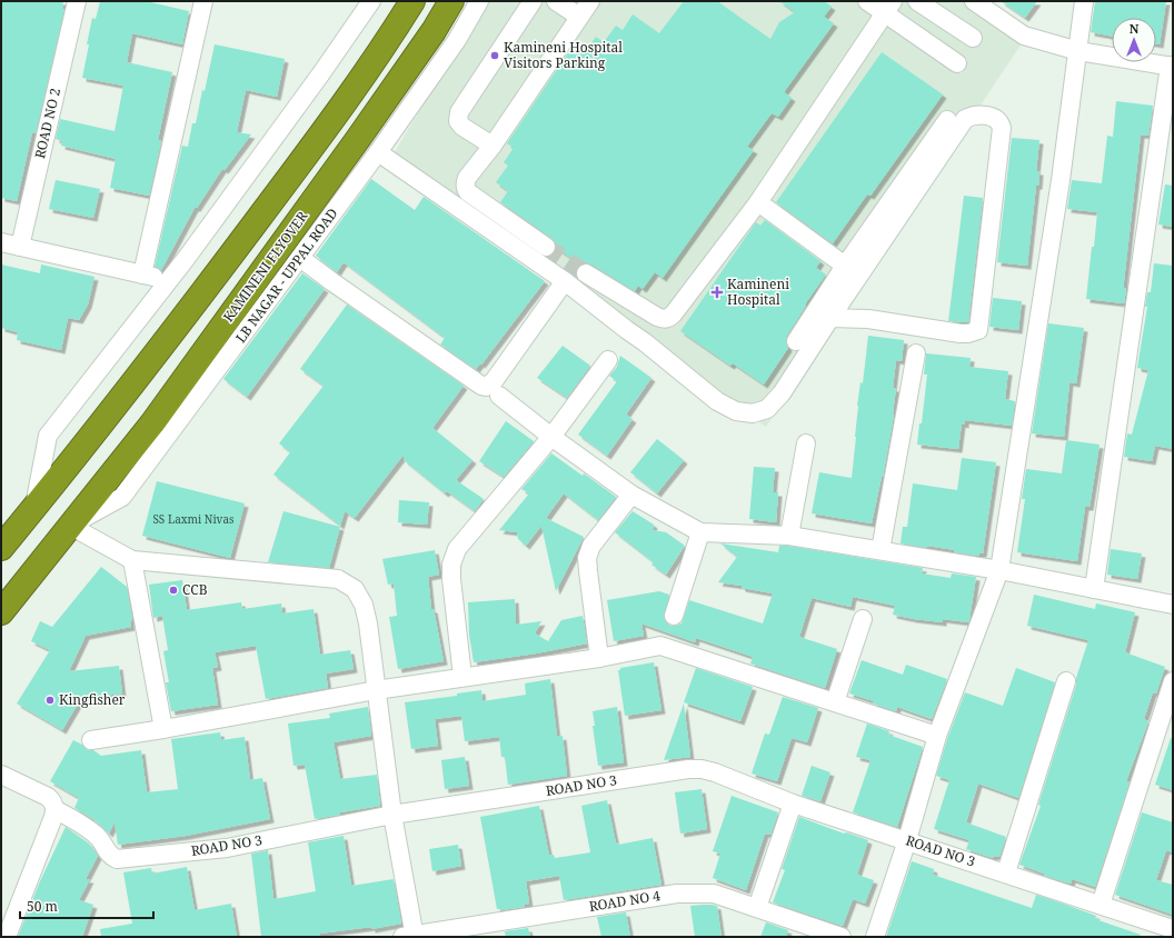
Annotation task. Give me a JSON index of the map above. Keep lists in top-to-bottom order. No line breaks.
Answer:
{"streets":{"highway":["KAMINENI FLYOVER"],"street":["ROAD NO 2","LB NAGAR - UPPAL ROAD","ROAD NO 3","ROAD NO 4"]},"crossings":[["KAMINENI FLYOVER","LB NAGAR - UPPAL ROAD"]],"places":{"other":["Kamineni Hospital Visitors Parking","CCB","Kingfisher"],"health":["Kamineni Hospital"]},"house_numbers":["SS Laxmi Nivas"],"scale_bar":"50 m","north":"top"}
